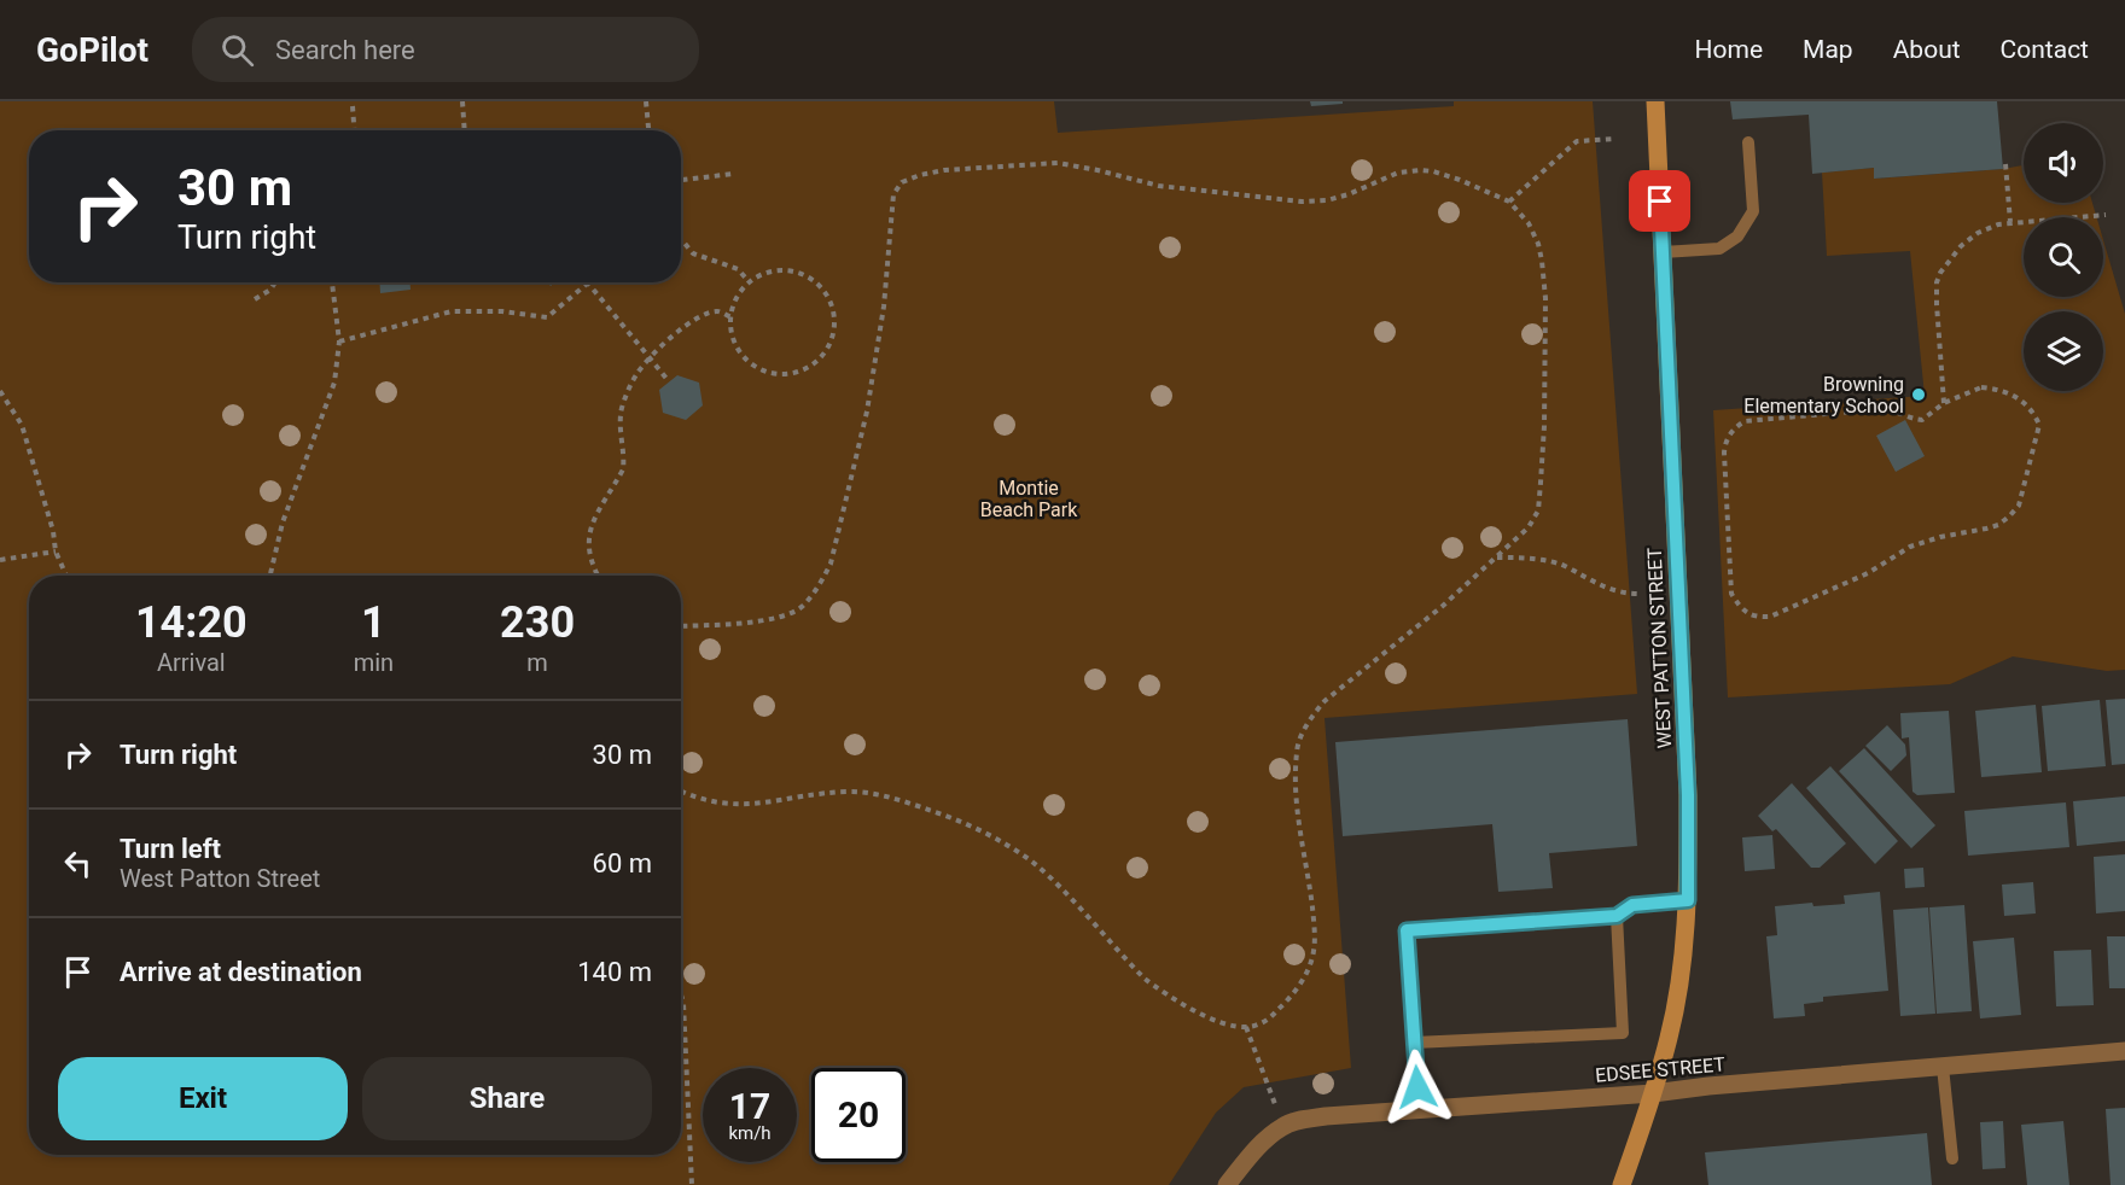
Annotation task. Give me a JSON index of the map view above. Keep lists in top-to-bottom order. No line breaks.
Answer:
{"streets":{"street":["WEST PATTON STREET","EDSEE STREET"]},"crossings":[["WEST PATTON STREET","EDSEE STREET"]],"parks":["Montie Beach Park"],"places":["Browning Elementary School"],"page":{"header":"GoPilot","search":"Search here","nav":["Home","Map","About","Contact"],"turn":["30 m","Turn right"],"eta":["14:20","Arrival","1","min","230","m"],"list":[{"name":"Turn right","value":"30 m"},{"name":"Turn left","note":"West Patton Street","value":"60 m"},{"name":"Arrive at destination","value":"140 m"}],"buttons":["Exit","Share"],"speed":"17 km/h","limit":"20"}}
